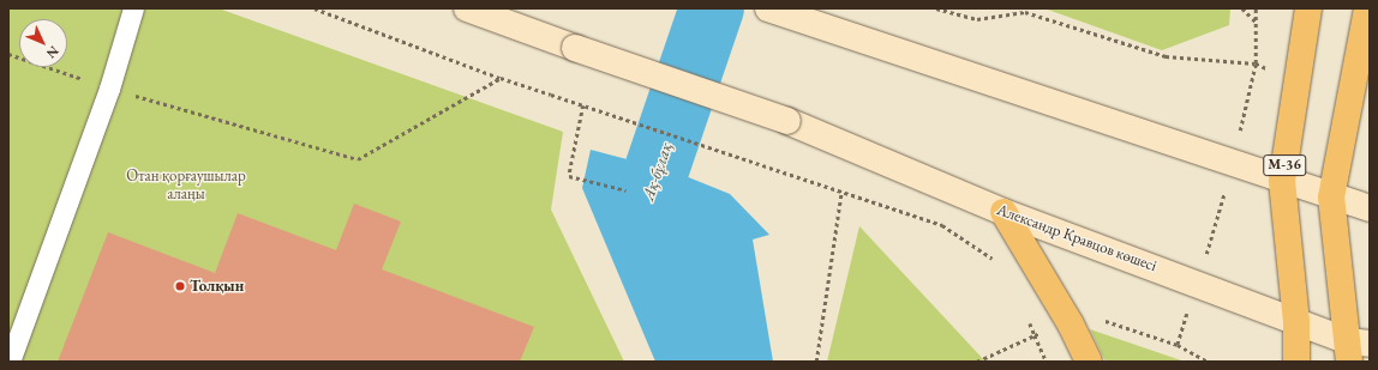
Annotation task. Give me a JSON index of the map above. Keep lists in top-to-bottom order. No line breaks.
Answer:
{"streets":{"main road":["M-36","Александр Кравцов көшесі"]},"crossings":[["M-36","Александр Кравцов көшесі"]],"water":["Ақ-бұлақ"],"parks":["Отан қорғаушылар алаңы"],"places":["Толқын"],"north":"bottom right"}
